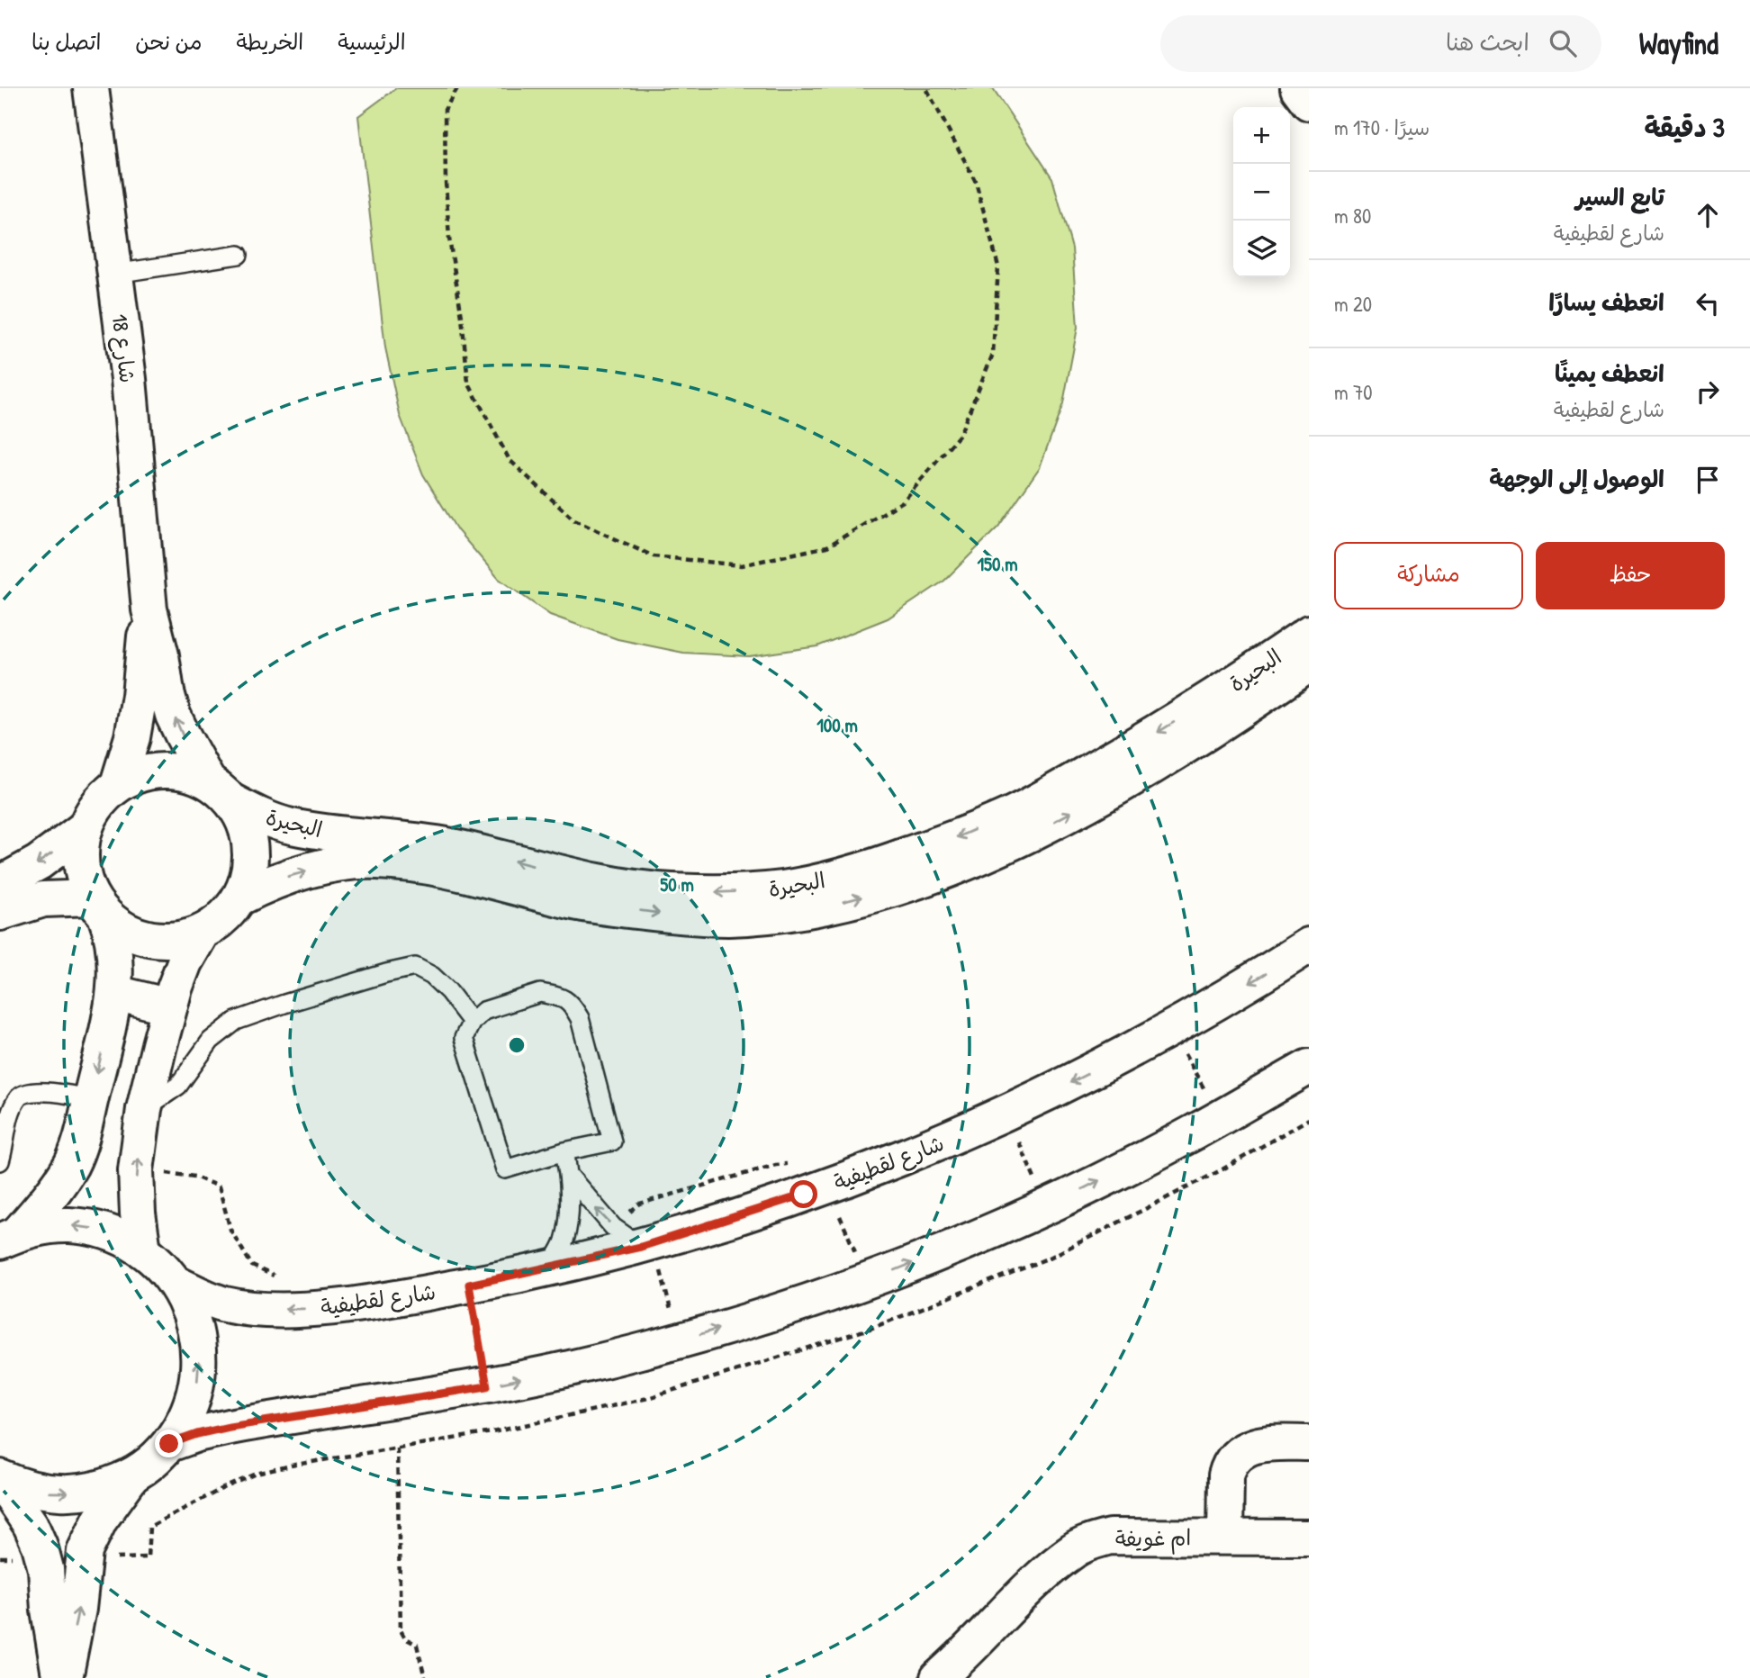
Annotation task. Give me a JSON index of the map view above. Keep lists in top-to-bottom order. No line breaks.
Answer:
{"streets":{"street":["شارع 18","البحيرة","شارع لقطيفية","ام غويفة"]},"crossings":[["شارع 18","البحيرة"]],"page":{"header":"Wayfind","search":"ابحث هنا","nav":["الرئيسية","الخريطة","من نحن","اتصل بنا"],"heading":["3 دقيقة","سيرًا · 170 m"],"map_buttons":["+","−"],"list":[["تابع السير","شارع لقطيفية","80 m"],["انعطف يسارًا","20 m"],["انعطف يمينًا","شارع لقطيفية","70 m"],"الوصول إلى الوجهة"],"buttons":["حفظ","مشاركة"]},"rings":["150 m","100 m","50 m"]}
